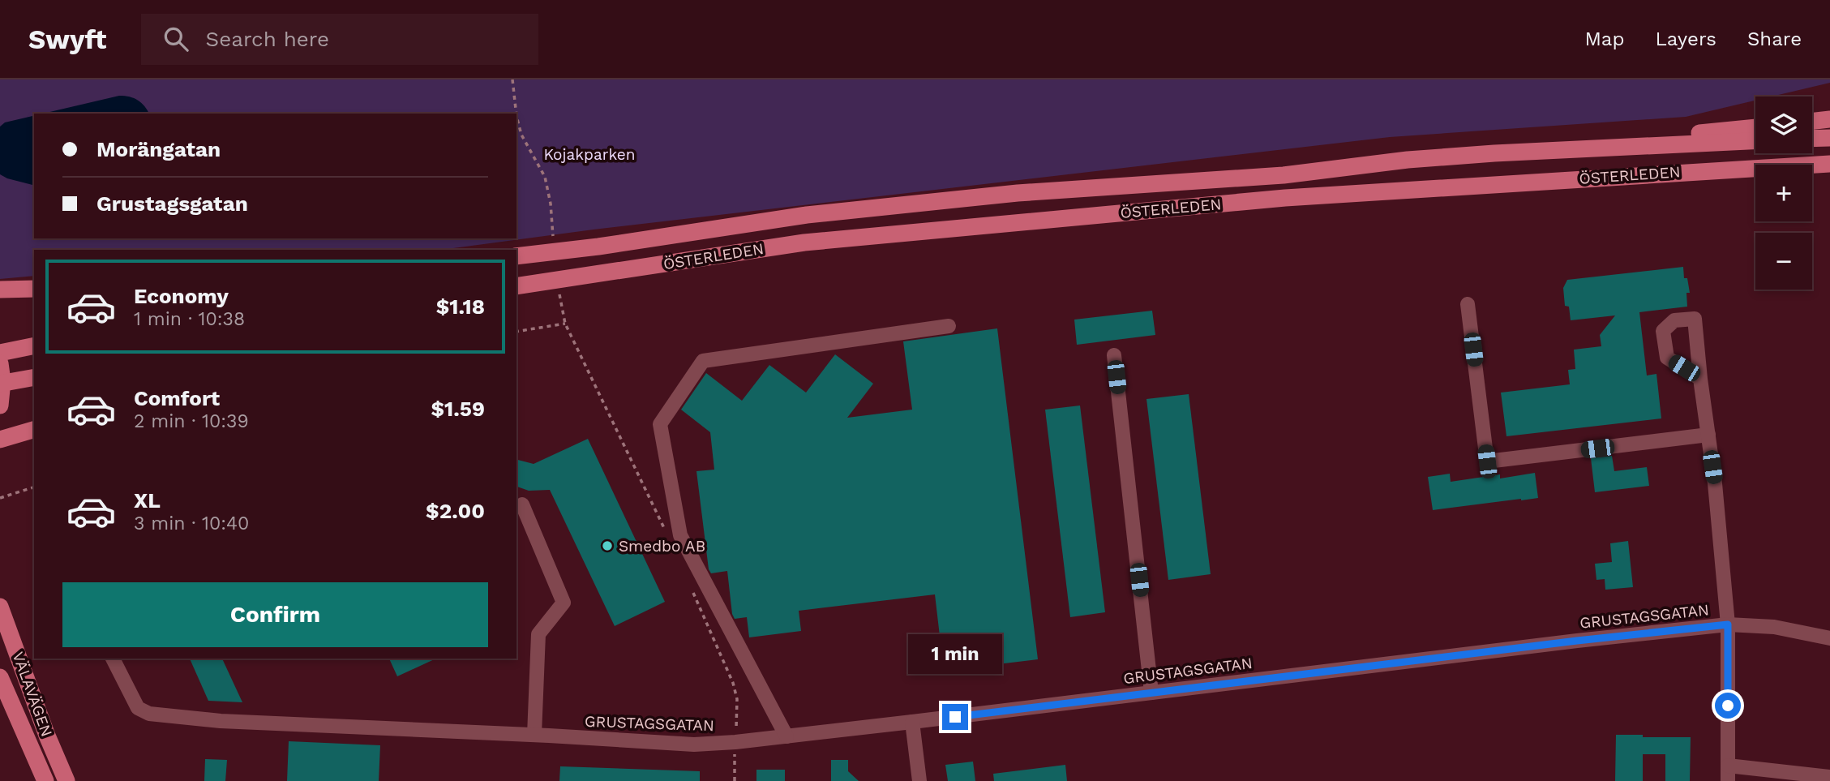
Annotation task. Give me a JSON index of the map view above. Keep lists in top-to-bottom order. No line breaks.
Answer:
{"streets":{"main road":["ÖSTERLEDEN","VÄLAVÄGEN"],"street":["GRUSTAGSGATAN"]},"parks":["Kojakparken"],"places":["Smedbo AB"],"page":{"header":"Swyft","search":"Search here","nav":["Map","Layers","Share"],"map_buttons":["+","−"],"banner":["Morängatan","Grustagsgatan"],"list":[{"name":"Economy","note":"1 min · 10:38","value":"$1.18"},{"name":"Comfort","note":"2 min · 10:39","value":"$1.59"},{"name":"XL","note":"3 min · 10:40","value":"$2.00"}],"buttons":"Confirm","bubble":"1 min"}}
